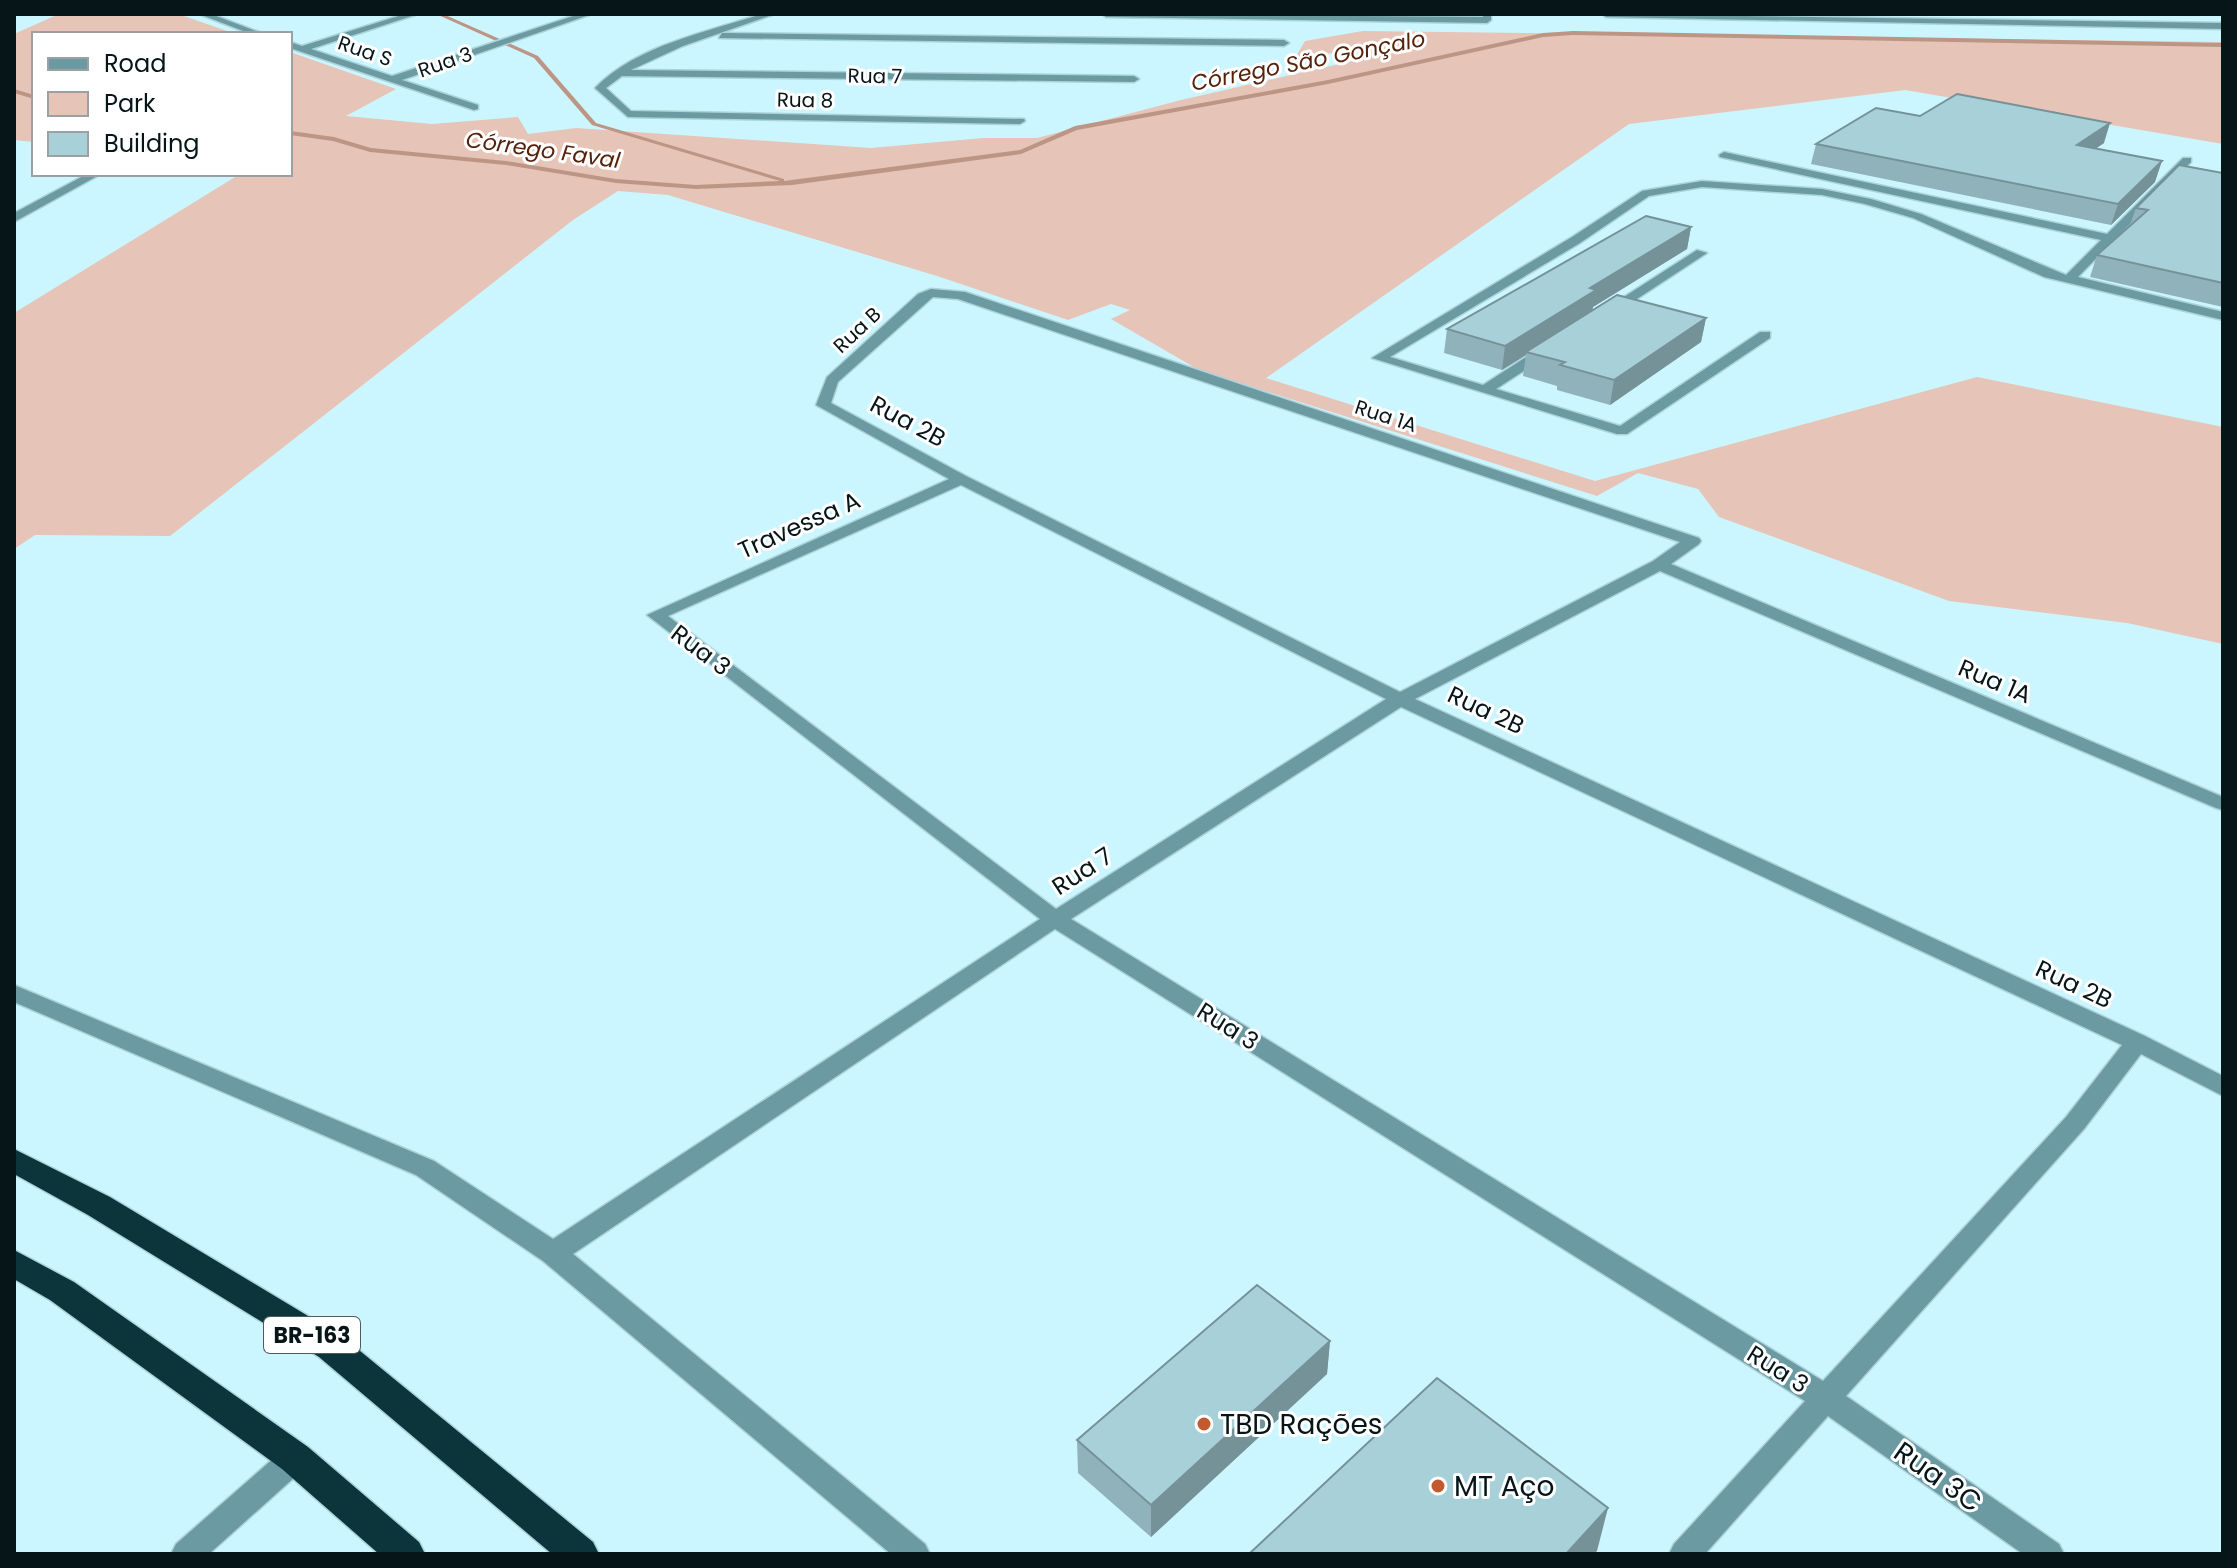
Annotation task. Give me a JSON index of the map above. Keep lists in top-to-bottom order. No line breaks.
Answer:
{"streets":{"highway":["BR-163"],"street":["Rua S","Rua 3","Rua 7","Rua 8","Rua B","Rua 1A","Rua 2B","Travessa A","Rua 3C"]},"crossings":[["Rua S","Rua 3"],["Rua 3","Rua 7"],["Rua 3","Rua 2B"],["Rua 3","Travessa A"],["Rua 3","Rua 3C"],["Rua 7","Rua 8"],["Rua 7","Rua 1A"],["Rua 7","Rua 2B"],["Rua B","Rua 1A"],["Rua B","Rua 2B"],["Rua 2B","Travessa A"]],"water":["Córrego São Gonçalo","Córrego Faval"],"places":["TBD Rações","MT Aço"],"legend":["Road","Park","Building"]}
